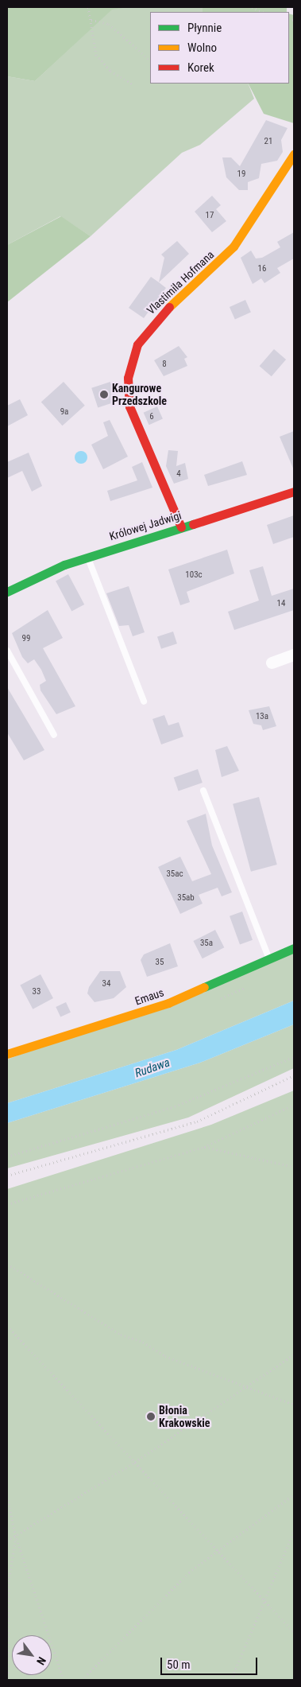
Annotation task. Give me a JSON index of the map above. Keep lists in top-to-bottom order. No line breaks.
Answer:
{"streets":{"street":["Vlastimila Hofmana","Królowej Jadwigi","Emaus"]},"crossings":[["Vlastimila Hofmana","Królowej Jadwigi"]],"water":["Rudawa"],"places":["Kangurowe Przedszkole","Błonia Krakowskie"],"house_numbers":["21","19","17","16","8","9a","6","4","103c","14","99","13a","35ac","35ab","35a","35","34","33"],"legend":["Płynnie","Wolno","Korek"],"scale_bar":"50 m","north":"bottom right"}
